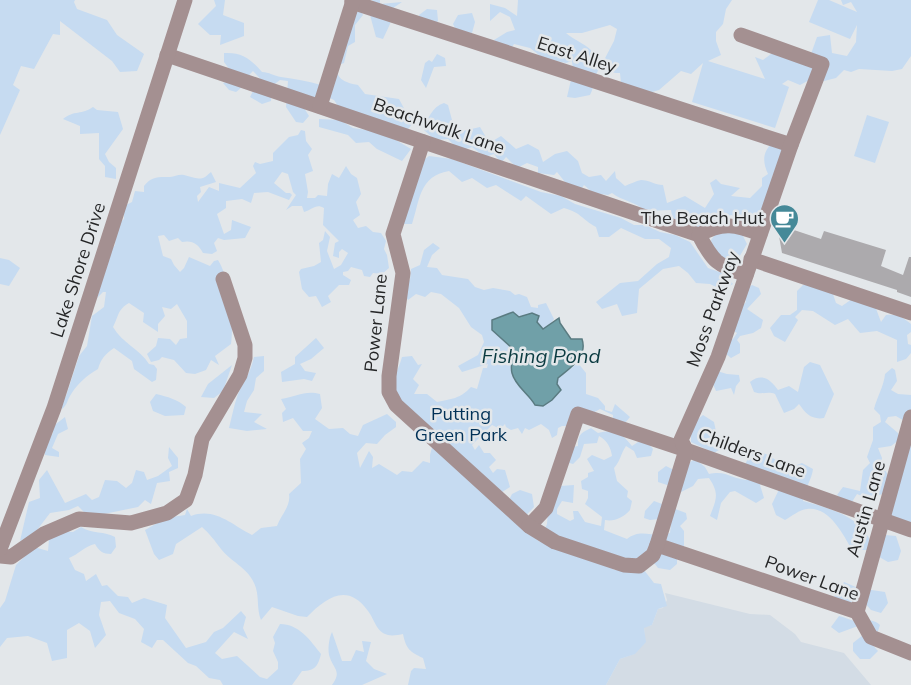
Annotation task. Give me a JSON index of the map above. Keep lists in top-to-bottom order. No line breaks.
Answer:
{"streets":{"street":["East Alley","Beachwalk Lane","Lake Shore Drive","Moss Parkway","Power Lane","Childers Lane","Austin Lane"]},"crossings":[["East Alley","Moss Parkway"],["Beachwalk Lane","Lake Shore Drive"],["Beachwalk Lane","Power Lane"],["Moss Parkway","Power Lane"],["Moss Parkway","Childers Lane"],["Power Lane","Childers Lane"],["Power Lane","Austin Lane"],["Childers Lane","Austin Lane"]],"water":["Fishing Pond"],"parks":["Putting Green Park"],"places":{"cafe":["The Beach Hut"]}}
